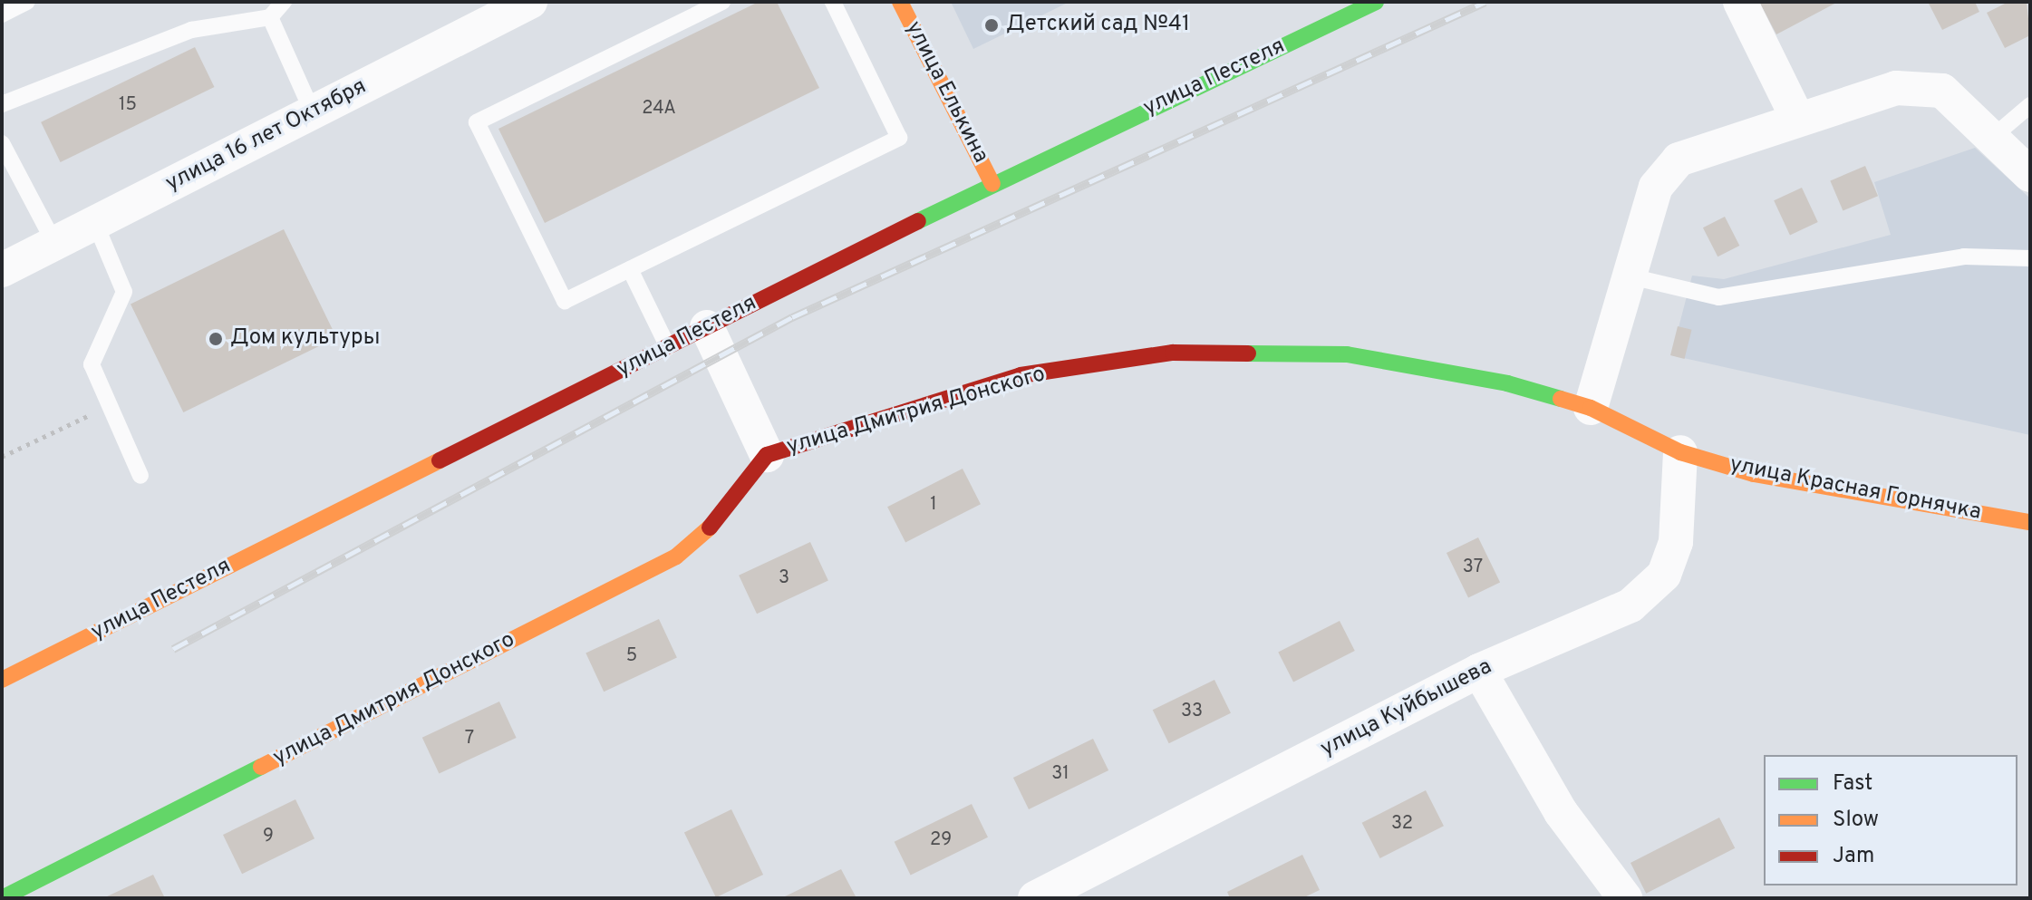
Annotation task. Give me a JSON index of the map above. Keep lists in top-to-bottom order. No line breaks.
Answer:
{"streets":{"street":["улица Пестеля","улица Елькина","улица 16 лет Октября","улица Дмитрия Донского","улица Красная Горнячка","улица Куйбышева"]},"crossings":[["улица Пестеля","улица Елькина"],["улица Дмитрия Донского","улица Красная Горнячка"],["улица Дмитрия Донского","улица Куйбышева"],["улица Красная Горнячка","улица Куйбышева"]],"places":["Детский сад №41","Дом культуры"],"house_numbers":["15","24А","1","37","3","5","33","7","31","32","9","29"],"legend":["Fast","Slow","Jam"]}
